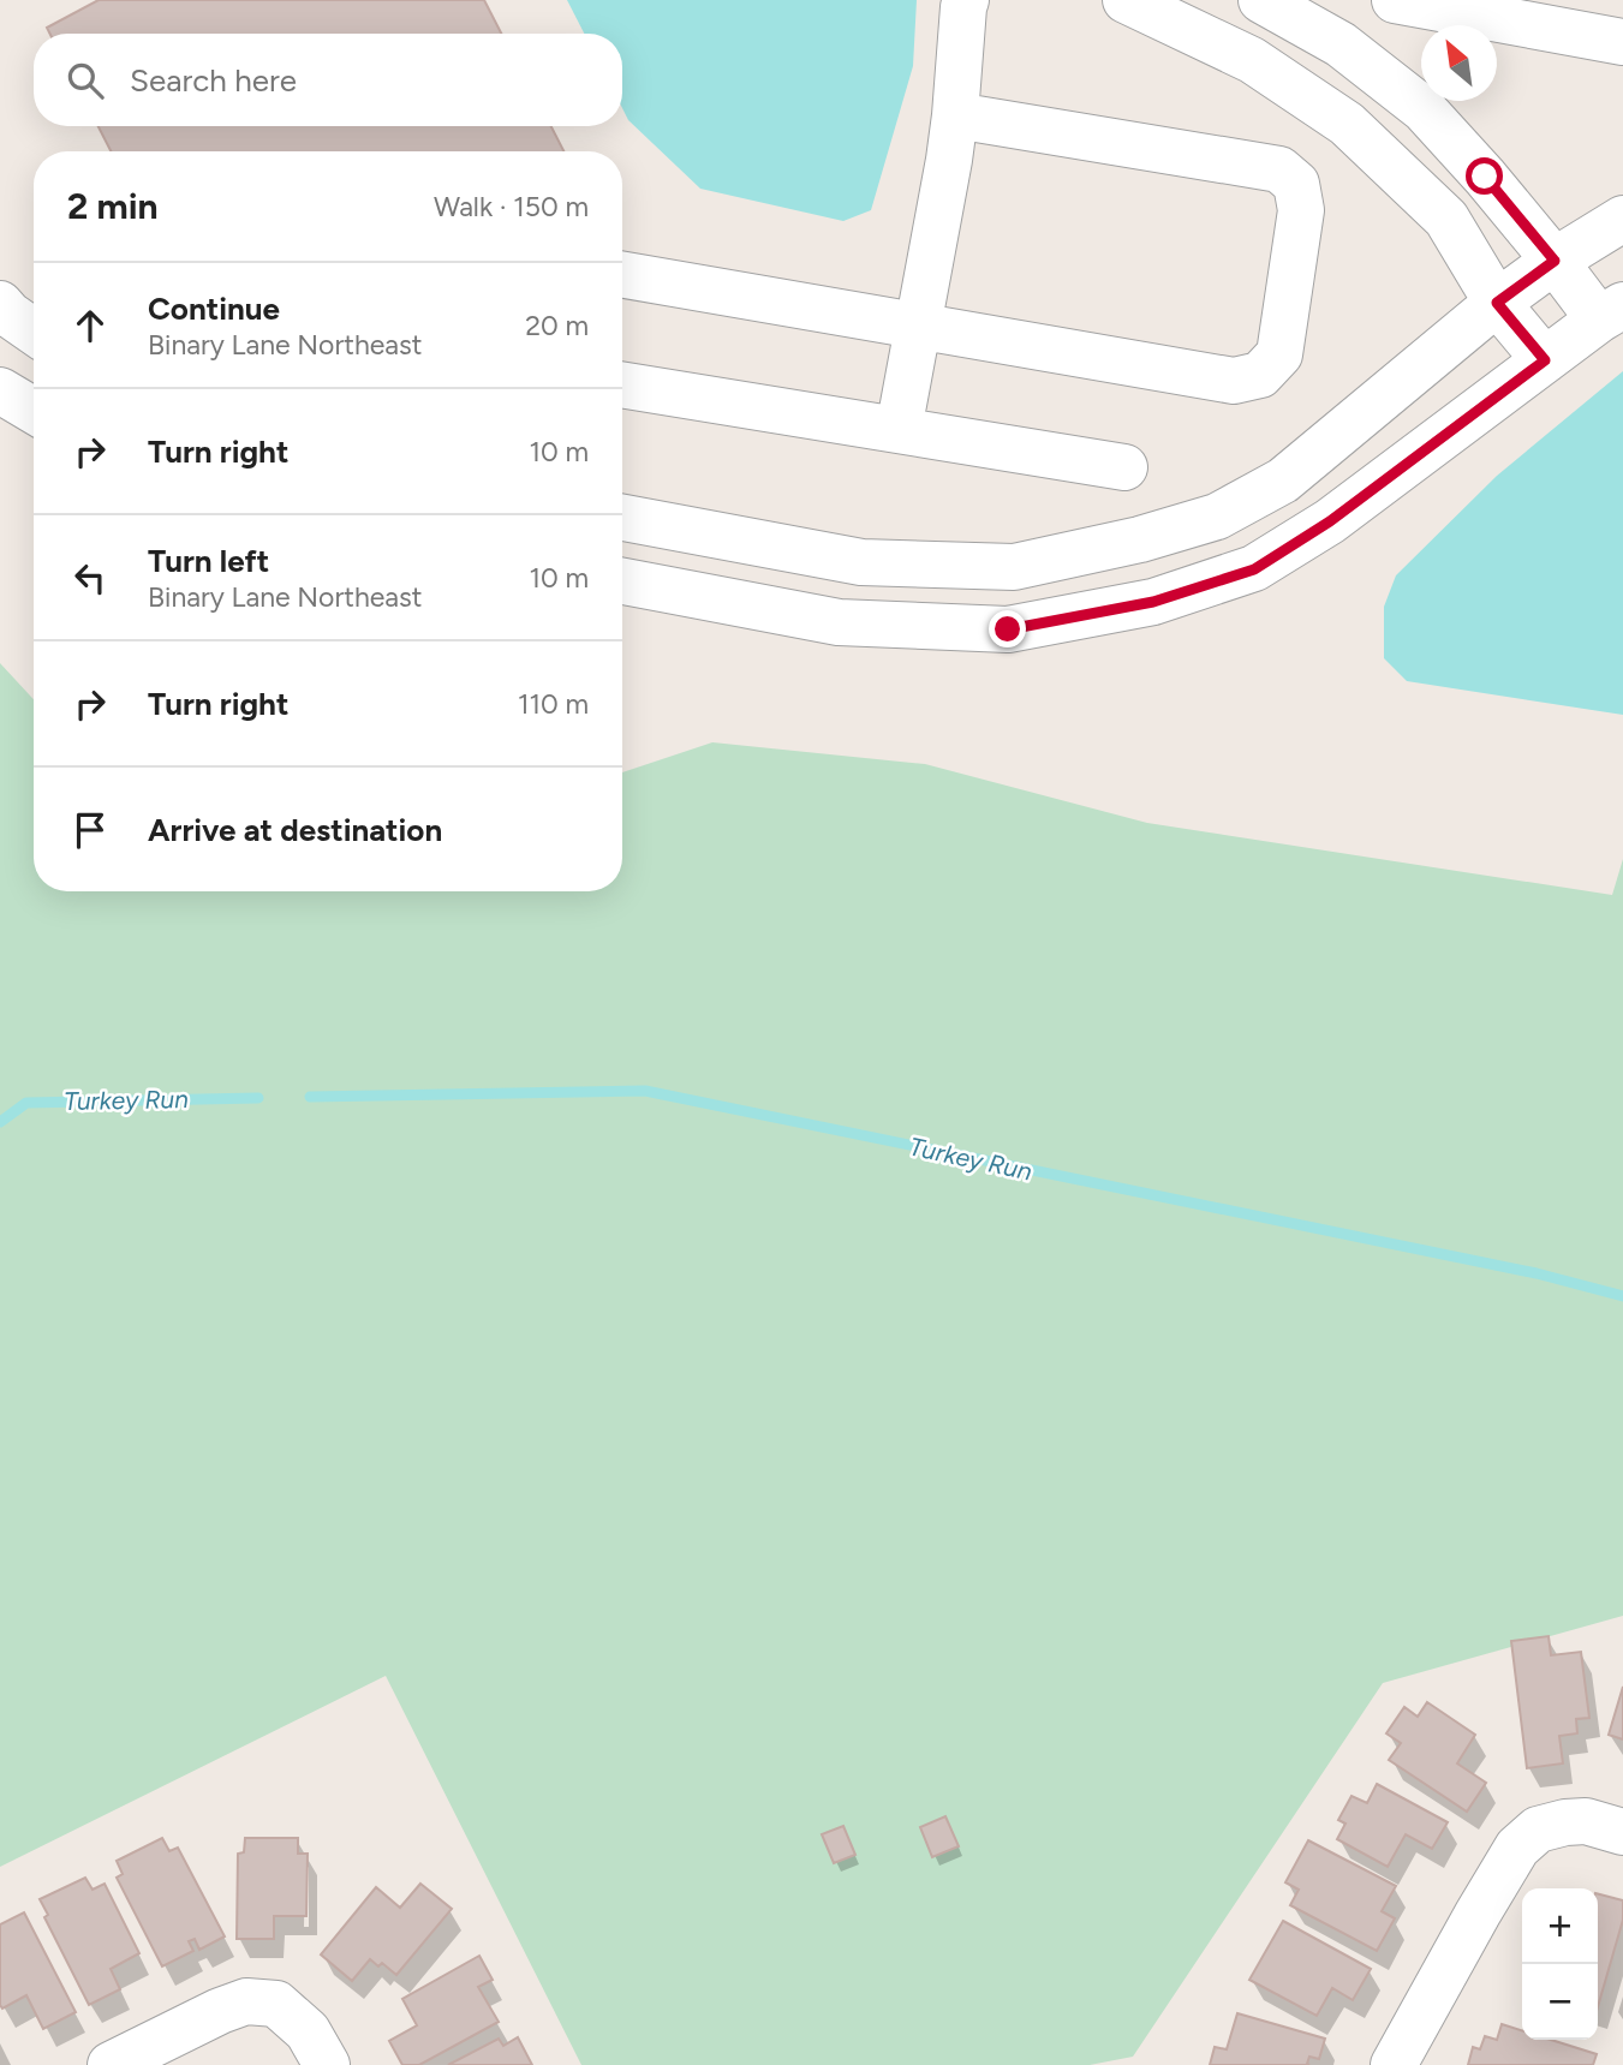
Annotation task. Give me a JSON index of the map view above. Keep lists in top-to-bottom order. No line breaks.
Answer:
{"water":["Turkey Run"],"north":"top left","page":{"search":"Search here","heading":["2 min","Walk · 150 m"],"list":[["Continue","Binary Lane Northeast","20 m"],["Turn right","10 m"],["Turn left","Binary Lane Northeast","10 m"],["Turn right","110 m"],"Arrive at destination"],"map_buttons":["+","−"]}}
